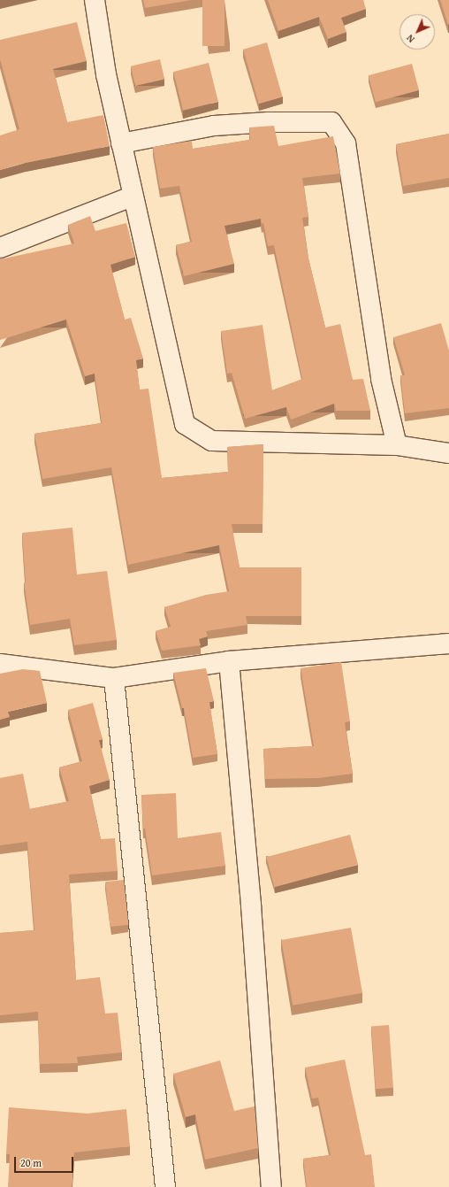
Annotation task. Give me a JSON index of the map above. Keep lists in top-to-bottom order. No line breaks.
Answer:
{"scale_bar":"20 m","north":"bottom left"}
